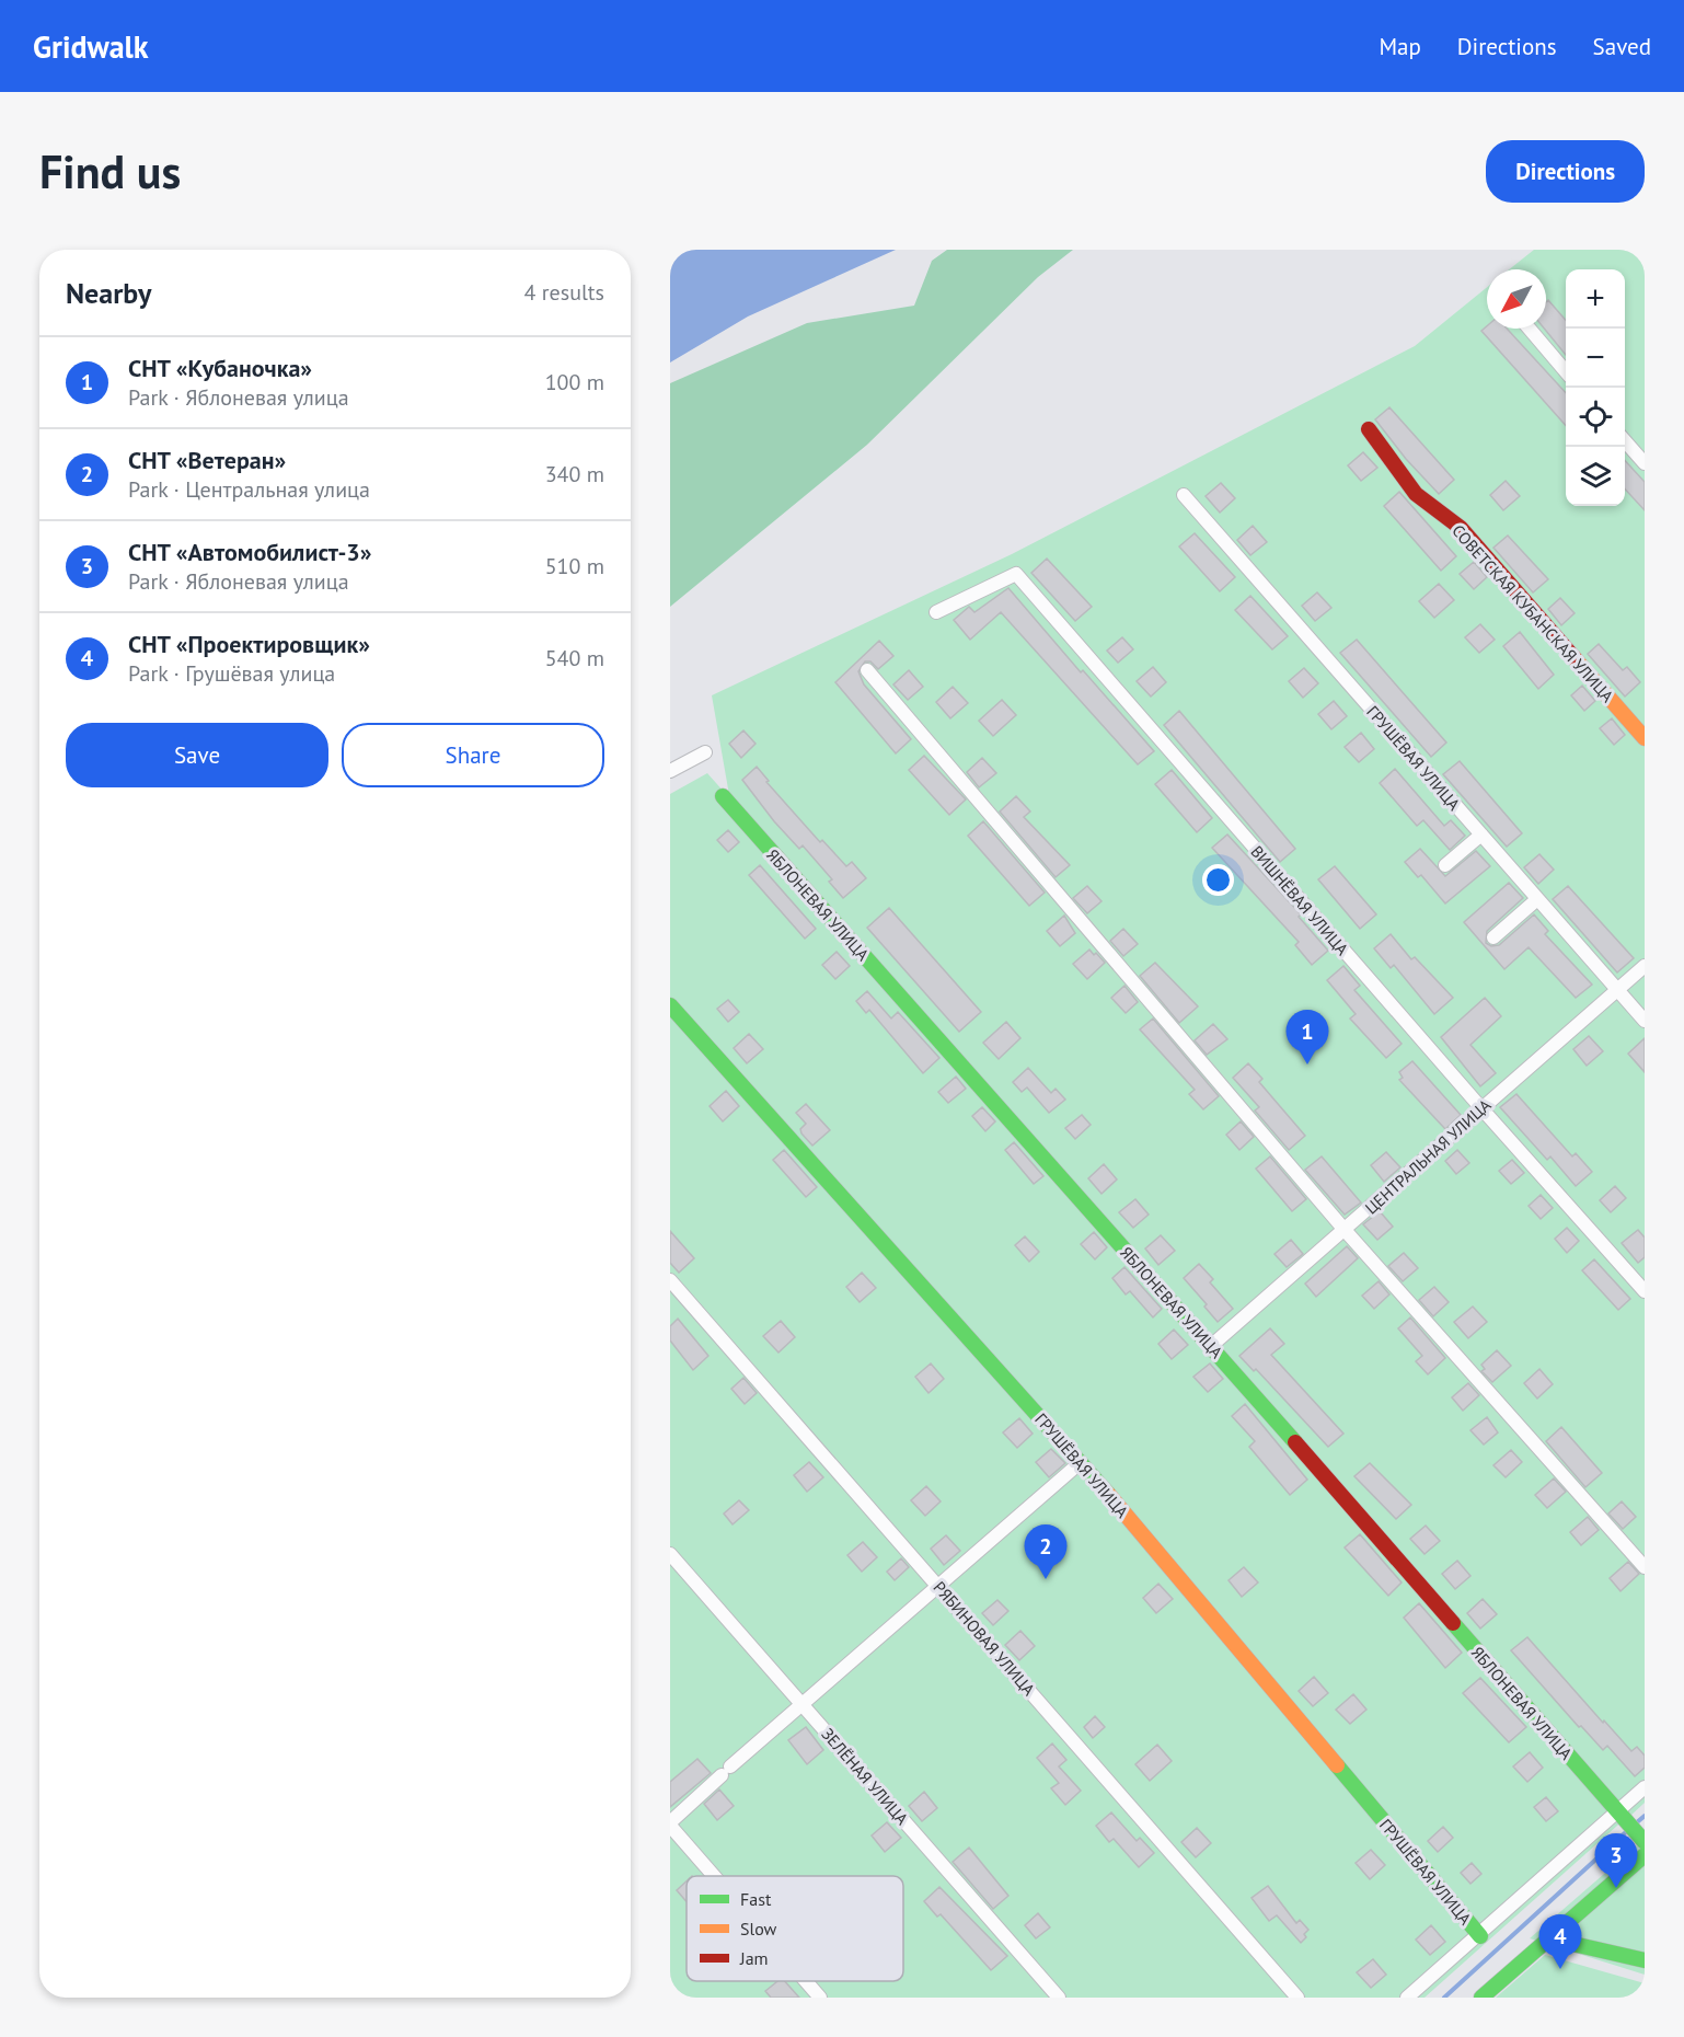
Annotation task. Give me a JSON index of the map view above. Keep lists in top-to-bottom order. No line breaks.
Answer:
{"streets":{"street":["СОВЕТСКАЯ КУБАНСКАЯ УЛИЦА","ГРУШЁВАЯ УЛИЦА","ВИШНЁВАЯ УЛИЦА","ЯБЛОНЕВАЯ УЛИЦА","ЦЕНТРАЛЬНАЯ УЛИЦА","РЯБИНОВАЯ УЛИЦА","ЗЕЛЁНАЯ УЛИЦА"]},"crossings":[["ГРУШЁВАЯ УЛИЦА","ЦЕНТРАЛЬНАЯ УЛИЦА"],["ВИШНЁВАЯ УЛИЦА","ЦЕНТРАЛЬНАЯ УЛИЦА"],["ЯБЛОНЕВАЯ УЛИЦА","ЦЕНТРАЛЬНАЯ УЛИЦА"]],"legend":["Fast","Slow","Jam"],"north":"bottom left","page":{"header":"Gridwalk","nav":["Map","Directions","Saved"],"buttons":["Directions",["Save","Share"]],"title":"Find us","heading":["Nearby","4 results"],"map_buttons":["+","−"],"list":[{"mark":"1","name":"СНТ «Кубаночка»","note":"Park · Яблоневая улица","value":"100 m"},{"mark":"2","name":"СНТ «Ветеран»","note":"Park · Центральная улица","value":"340 m"},{"mark":"3","name":"СНТ «Автомобилист-3»","note":"Park · Яблоневая улица","value":"510 m"},{"mark":"4","name":"СНТ «Проектировщик»","note":"Park · Грушёвая улица","value":"540 m"}],"pins":["1","2","3","4"]}}
